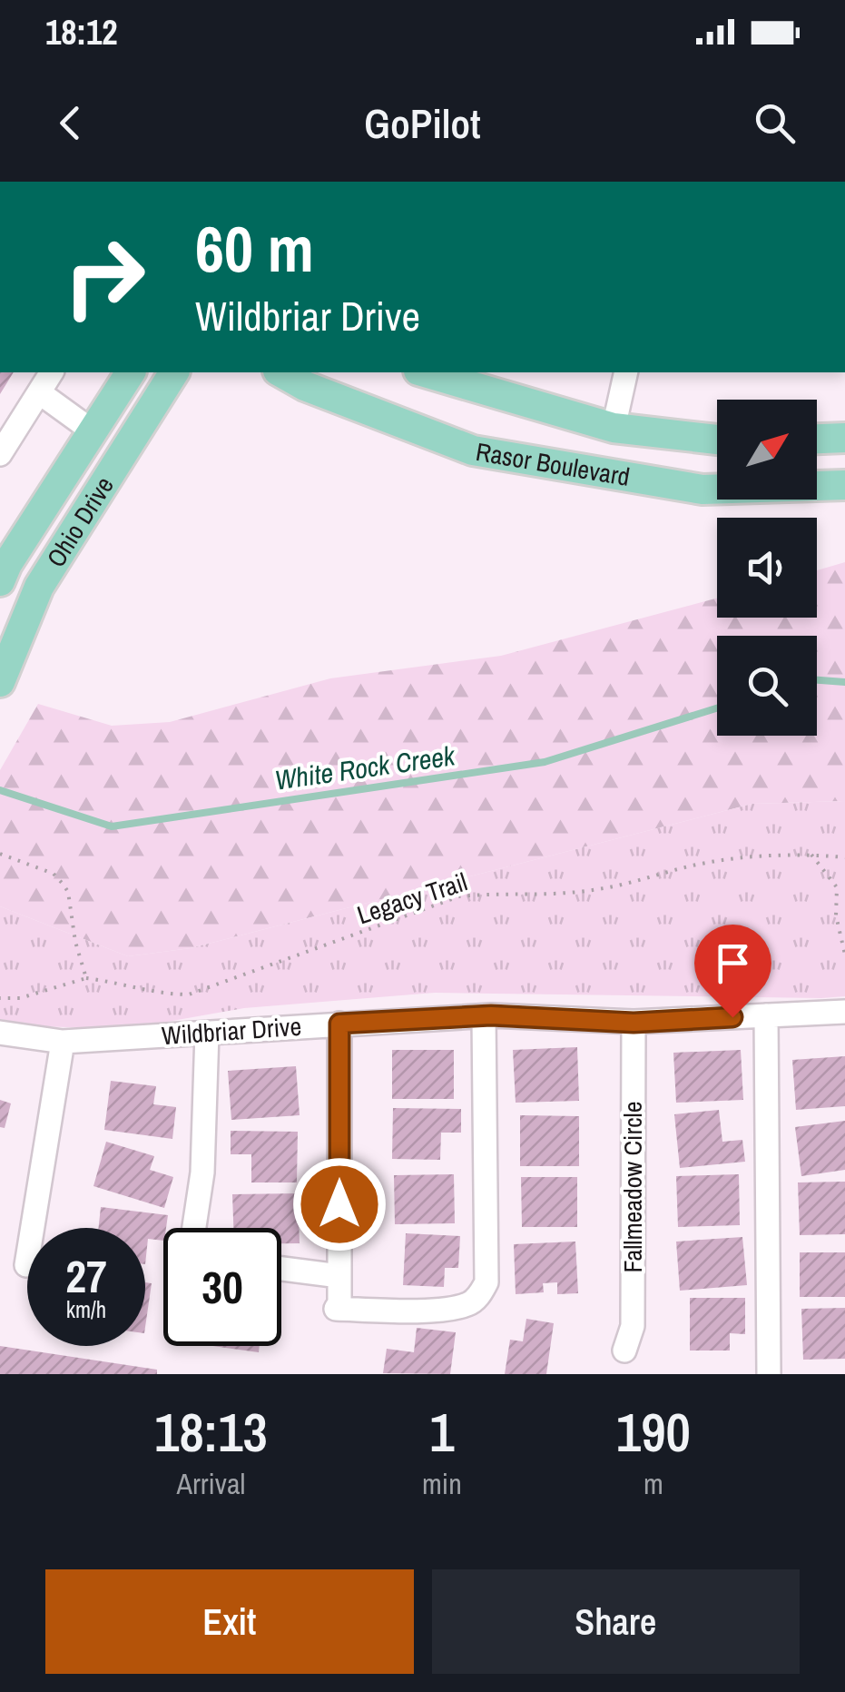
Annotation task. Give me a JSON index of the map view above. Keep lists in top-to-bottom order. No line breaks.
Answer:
{"streets":{"main road":["Rasor Boulevard","Ohio Drive"],"street":["Wildbriar Drive","Fallmeadow Circle"],"path":["Legacy Trail"]},"crossings":[["Wildbriar Drive","Fallmeadow Circle"]],"water":["White Rock Creek"],"north":"top right","page":{"status":"18:12","header":"GoPilot","turn":["60 m","Wildbriar Drive"],"speed":"27 km/h","limit":"30","eta":["18:13","Arrival","1","min","190","m"],"buttons":["Exit","Share"]}}
